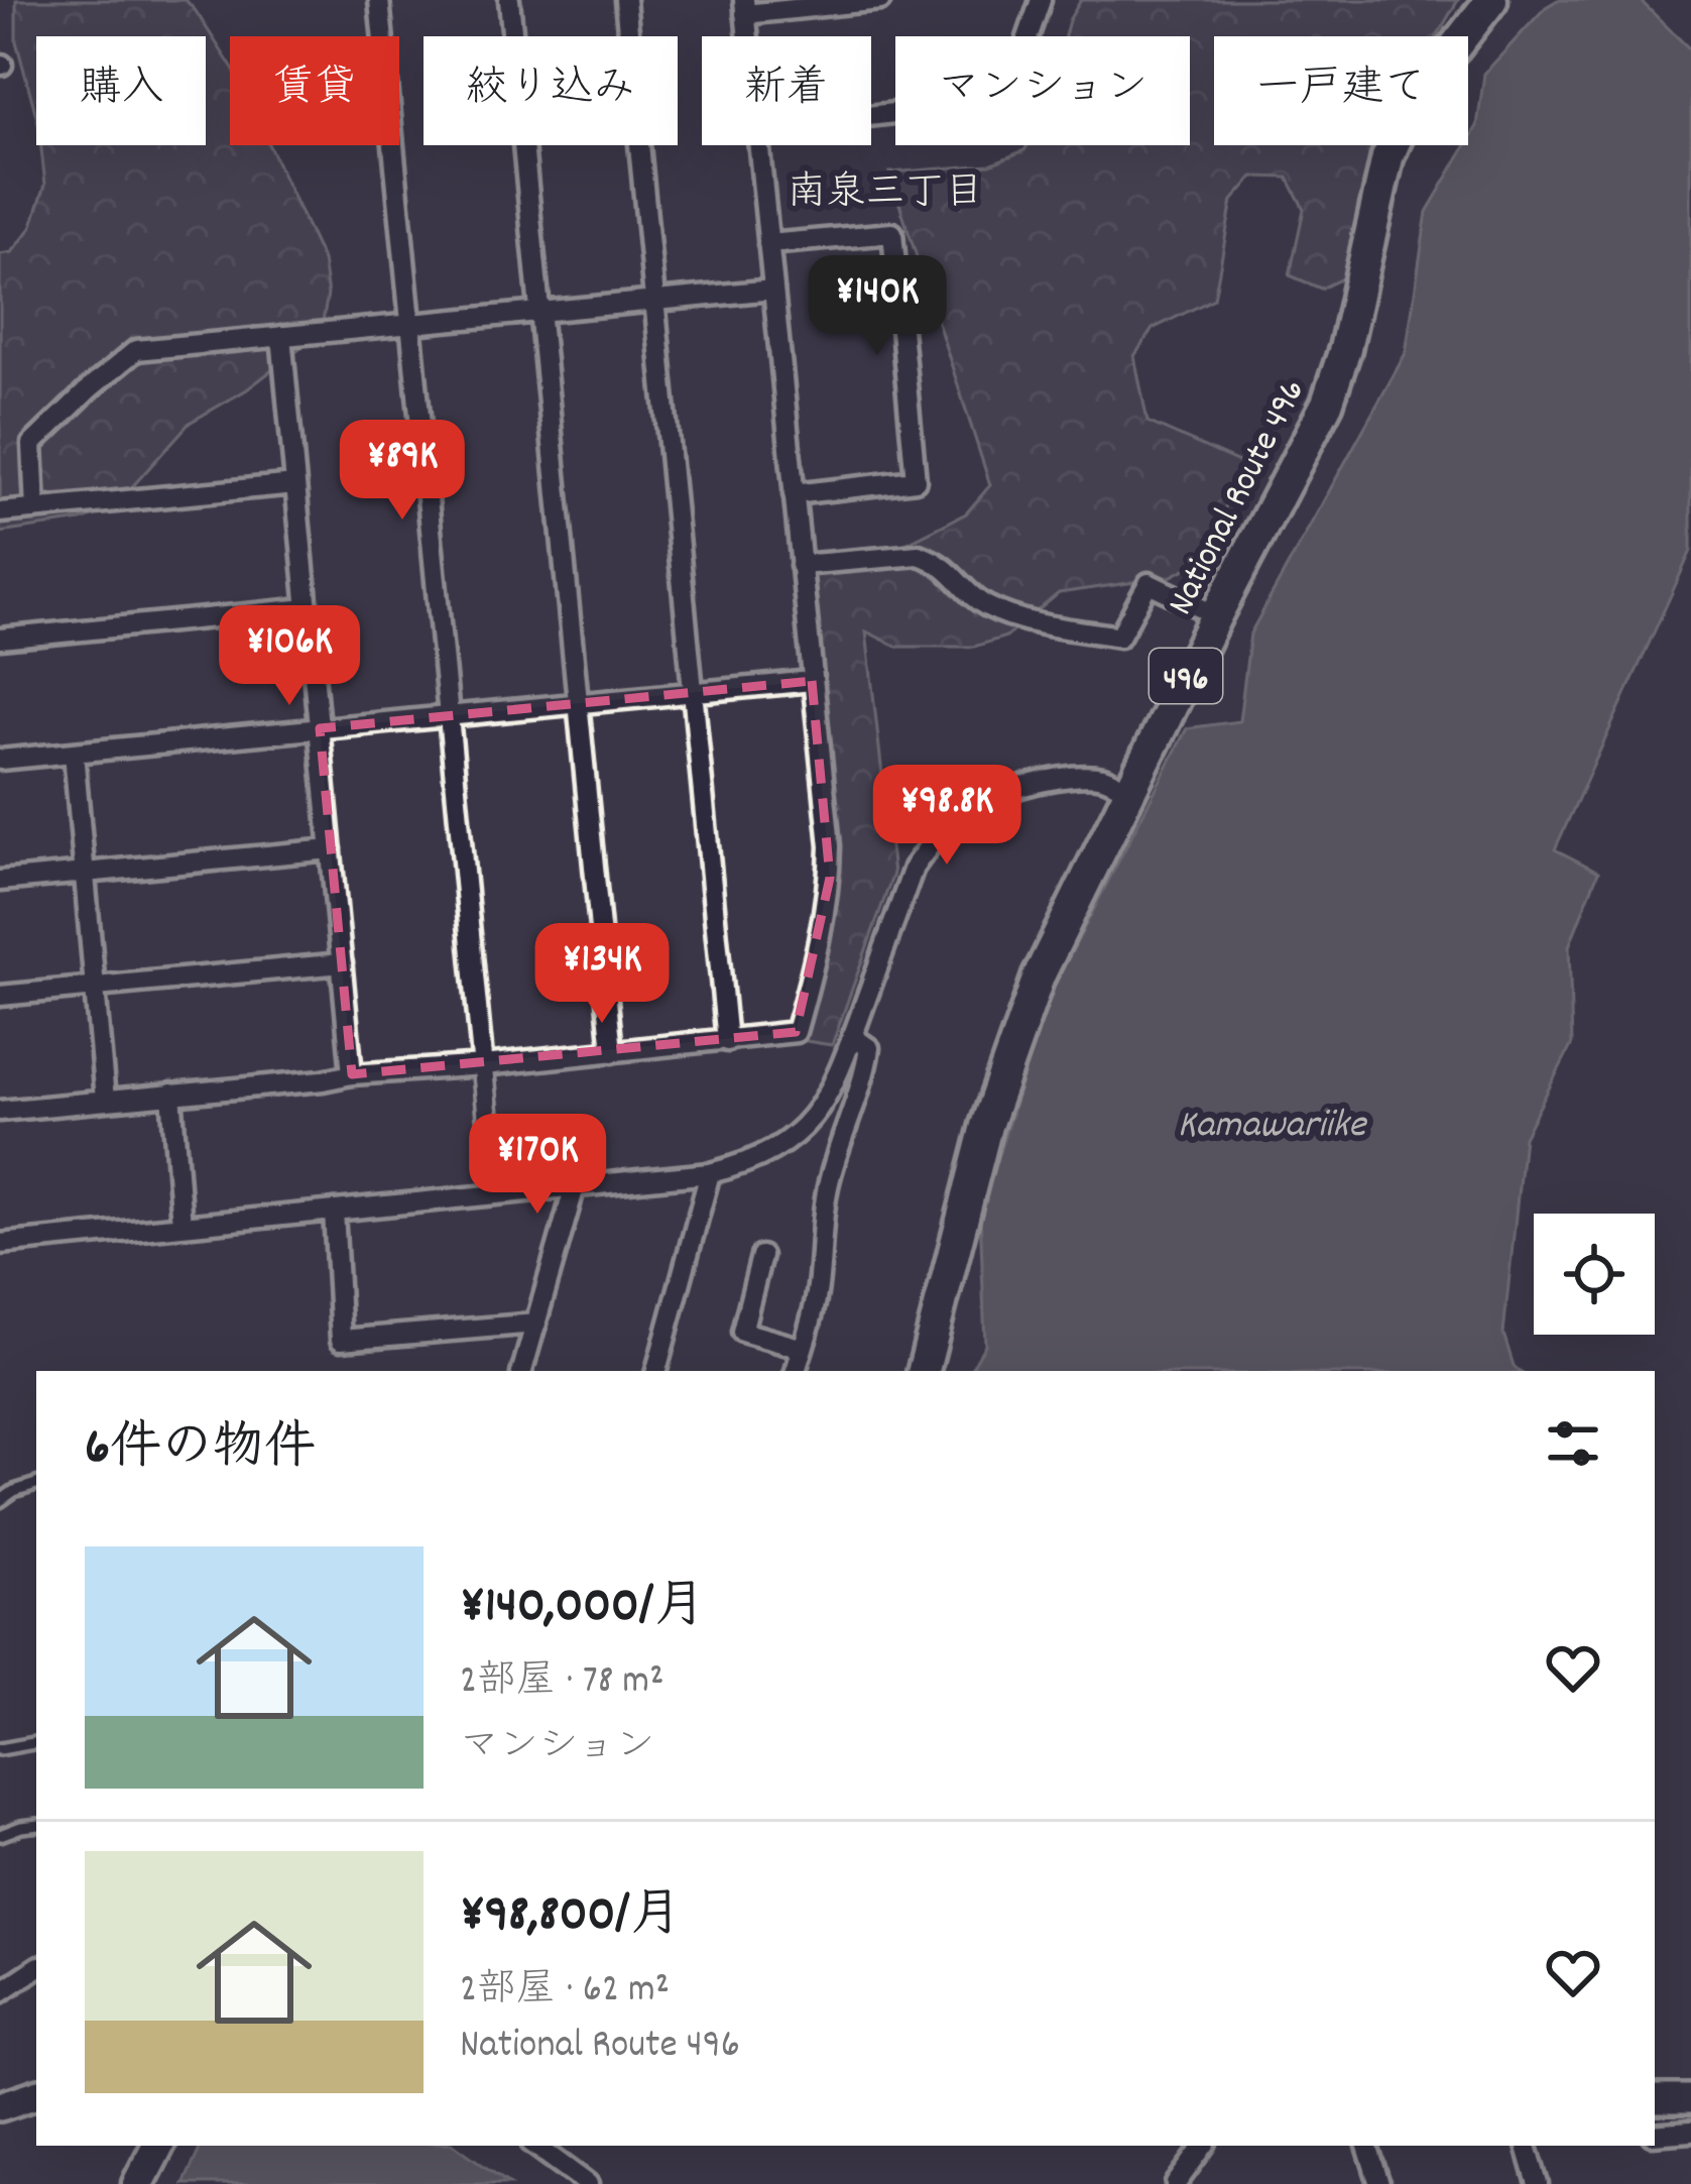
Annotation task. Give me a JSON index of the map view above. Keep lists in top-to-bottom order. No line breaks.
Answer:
{"streets":{"highway":["National Route 496","496"]},"districts":["南泉三丁目"],"water":["Kamawariike"],"page":{"chip":["購入","賃貸","絞り込み","新着","マンション","一戸建て"],"price":["¥140K","¥89K","¥106K","¥98.8K","¥134K","¥170K"],"heading":"6件の物件","list":[{"name":"¥140,000/月","note":"2部屋 · 78 m² · マンション"},{"name":"¥98,800/月","note":"2部屋 · 62 m² · National Route 496"}]}}
